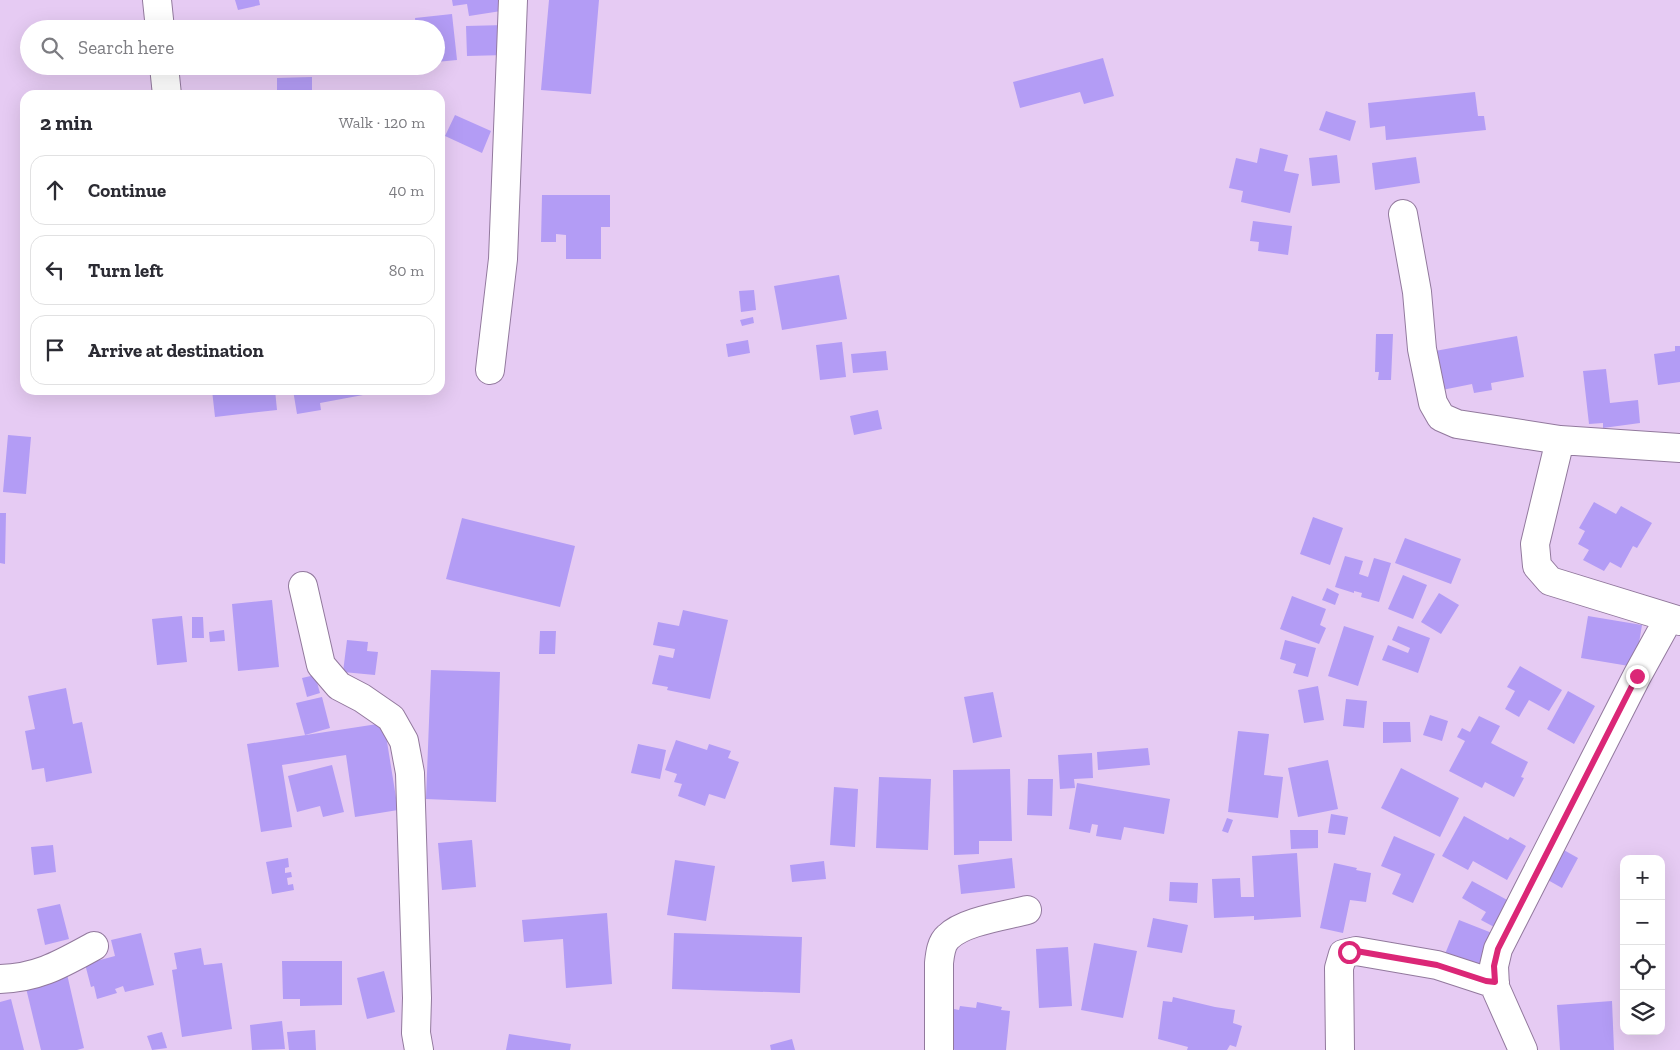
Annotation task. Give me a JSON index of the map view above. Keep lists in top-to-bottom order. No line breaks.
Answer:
{"page":{"search":"Search here","heading":["2 min","Walk · 120 m"],"list":[["Continue","40 m"],["Turn left","80 m"],"Arrive at destination"],"map_buttons":["+","−"]}}
